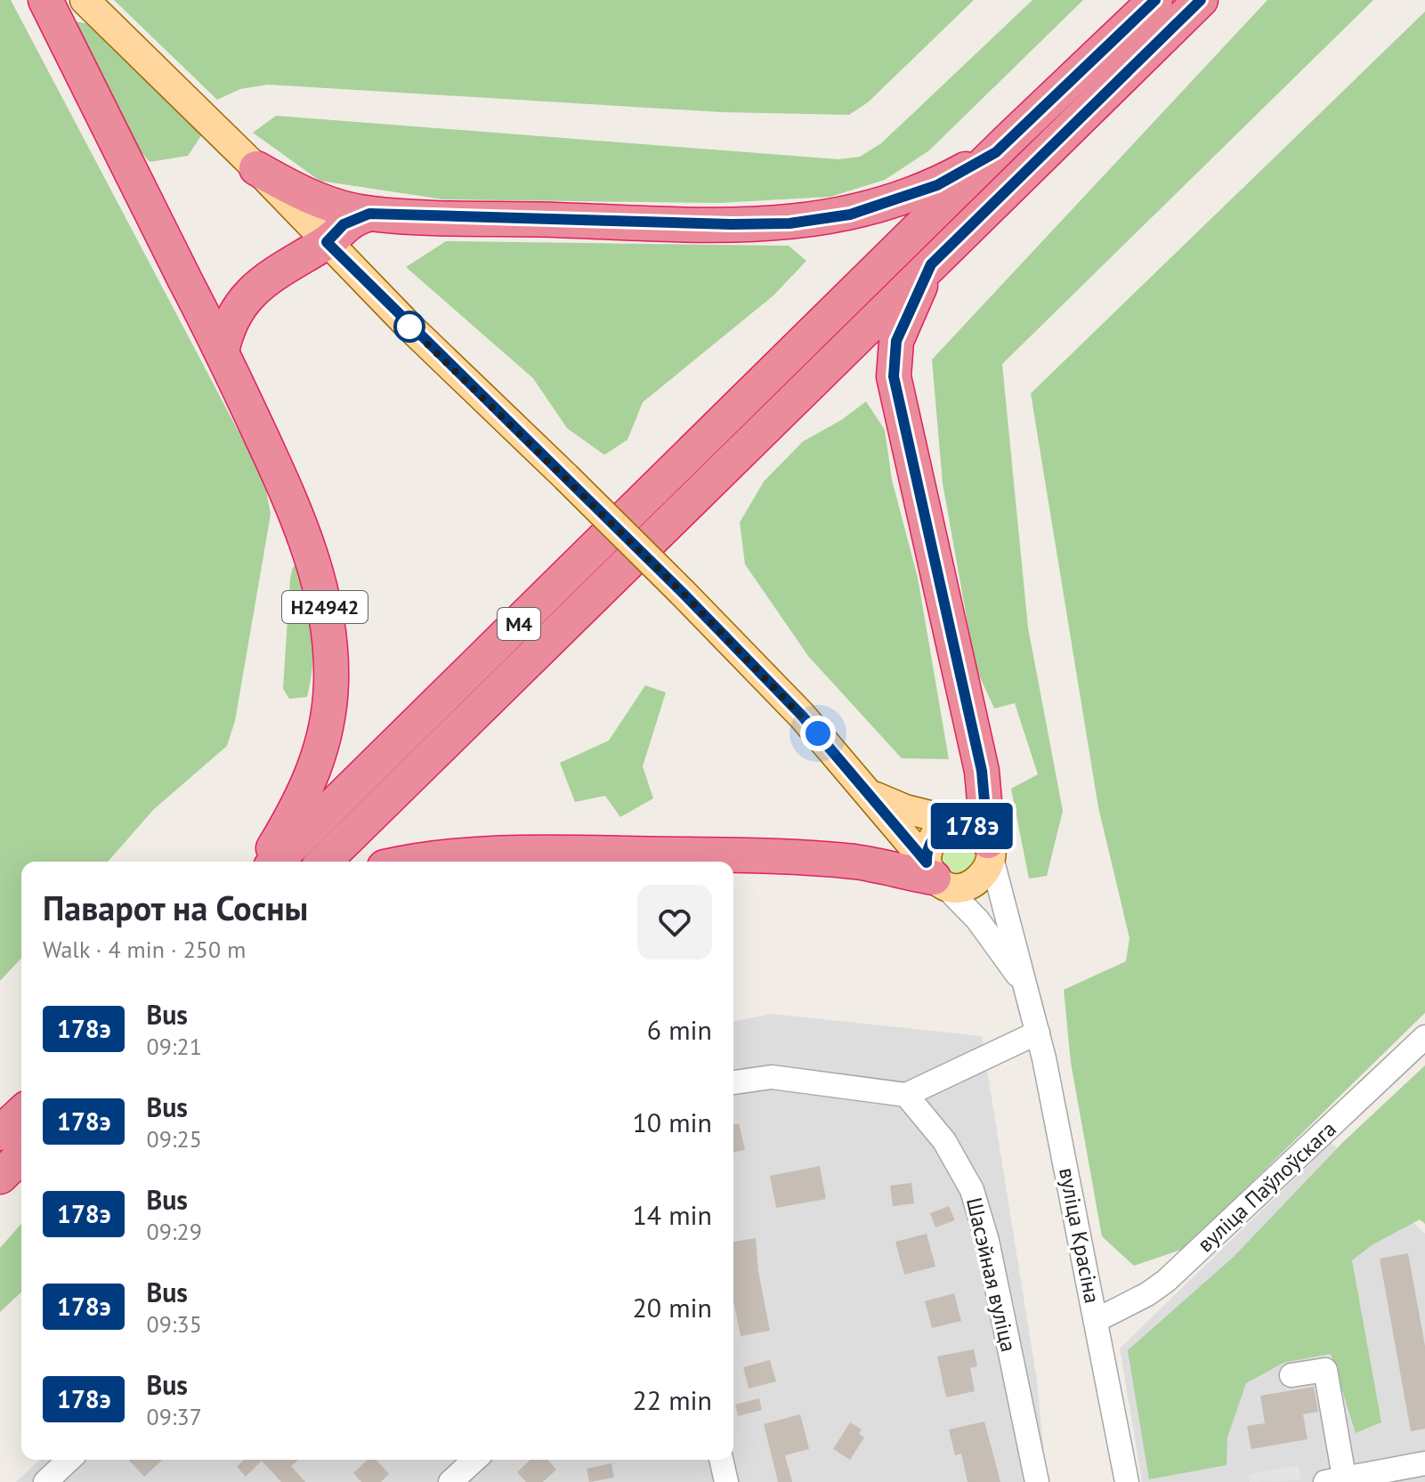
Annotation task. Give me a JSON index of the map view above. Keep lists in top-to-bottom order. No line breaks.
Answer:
{"streets":{"highway":["Н24942","М4"],"street":["вуліца Паўлоўскага","вуліца Красіна","Шасэйная вуліца"]},"crossings":[["вуліца Паўлоўскага","вуліца Красіна"]],"lines":["bus line 178э"],"page":{"on_map":"178э","heading":["Паварот на Сосны","Walk · 4 min · 250 m"],"list":[{"mark":"178э","name":"Bus","note":"09:21","value":"6 min"},{"mark":"178э","name":"Bus","note":"09:25","value":"10 min"},{"mark":"178э","name":"Bus","note":"09:29","value":"14 min"},{"mark":"178э","name":"Bus","note":"09:35","value":"20 min"},{"mark":"178э","name":"Bus","note":"09:37","value":"22 min"}]}}
